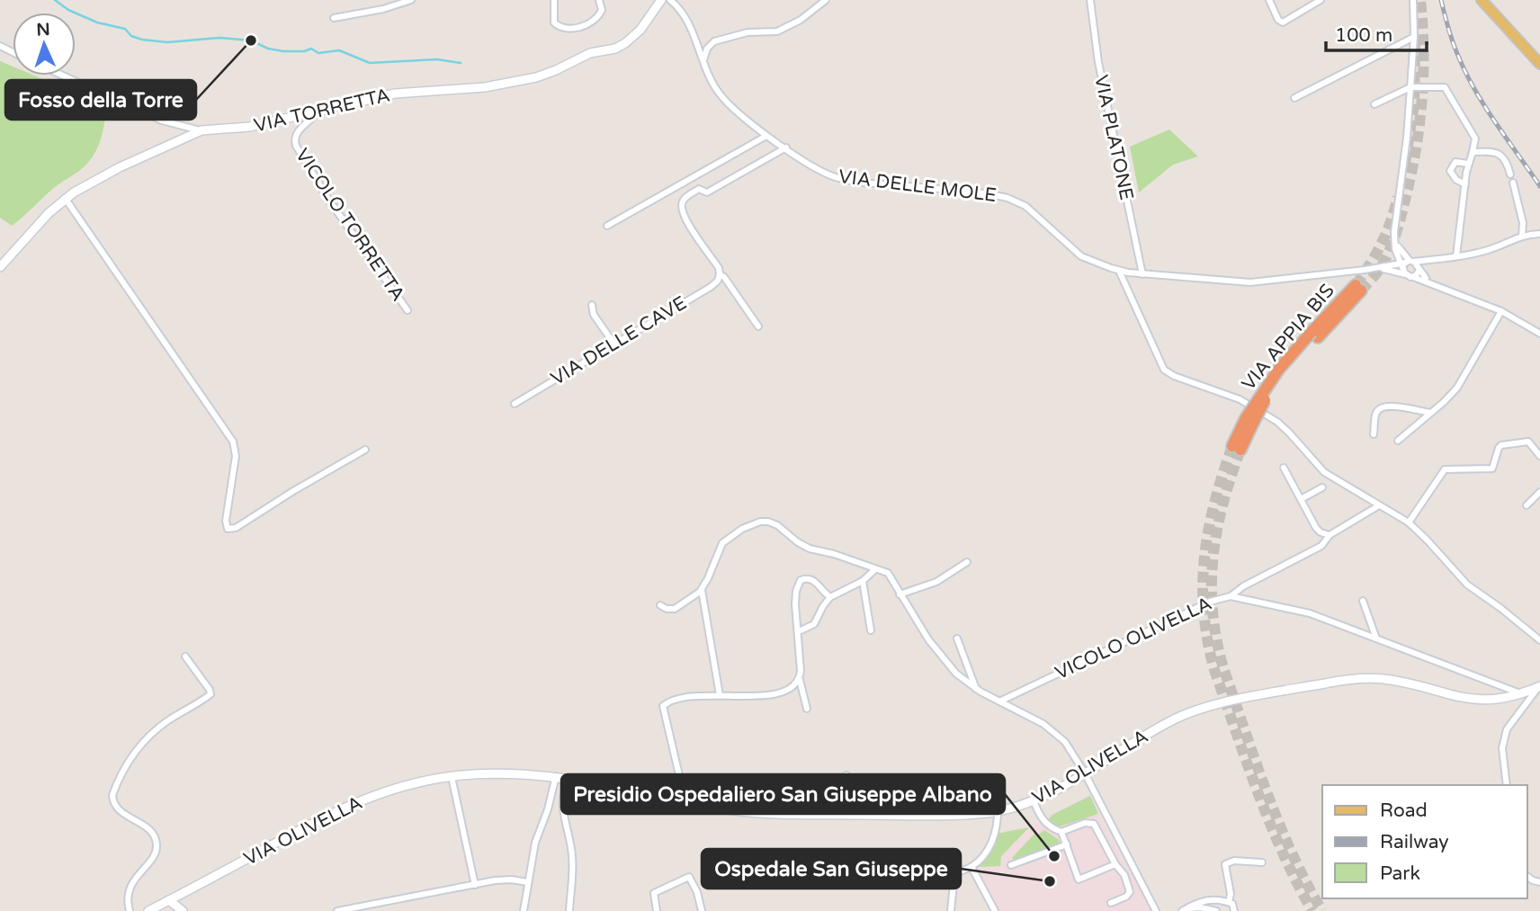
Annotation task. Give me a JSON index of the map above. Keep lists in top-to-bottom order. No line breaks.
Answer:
{"streets":{"highway":["VIA APPIA BIS"],"main road":["VIA TORRETTA","VIA OLIVELLA"],"street":["VIA PLATONE","VIA DELLE MOLE","VICOLO TORRETTA","VIA DELLE CAVE","VICOLO OLIVELLA"]},"crossings":[["VIA TORRETTA","VICOLO TORRETTA"],["VIA PLATONE","VIA DELLE MOLE"],["VICOLO OLIVELLA","VIA OLIVELLA"]],"places":["Fosso della Torre","Presidio Ospedaliero San Giuseppe Albano","Ospedale San Giuseppe"],"legend":["Road","Railway","Park"],"scale_bar":"100 m","north":"top"}
